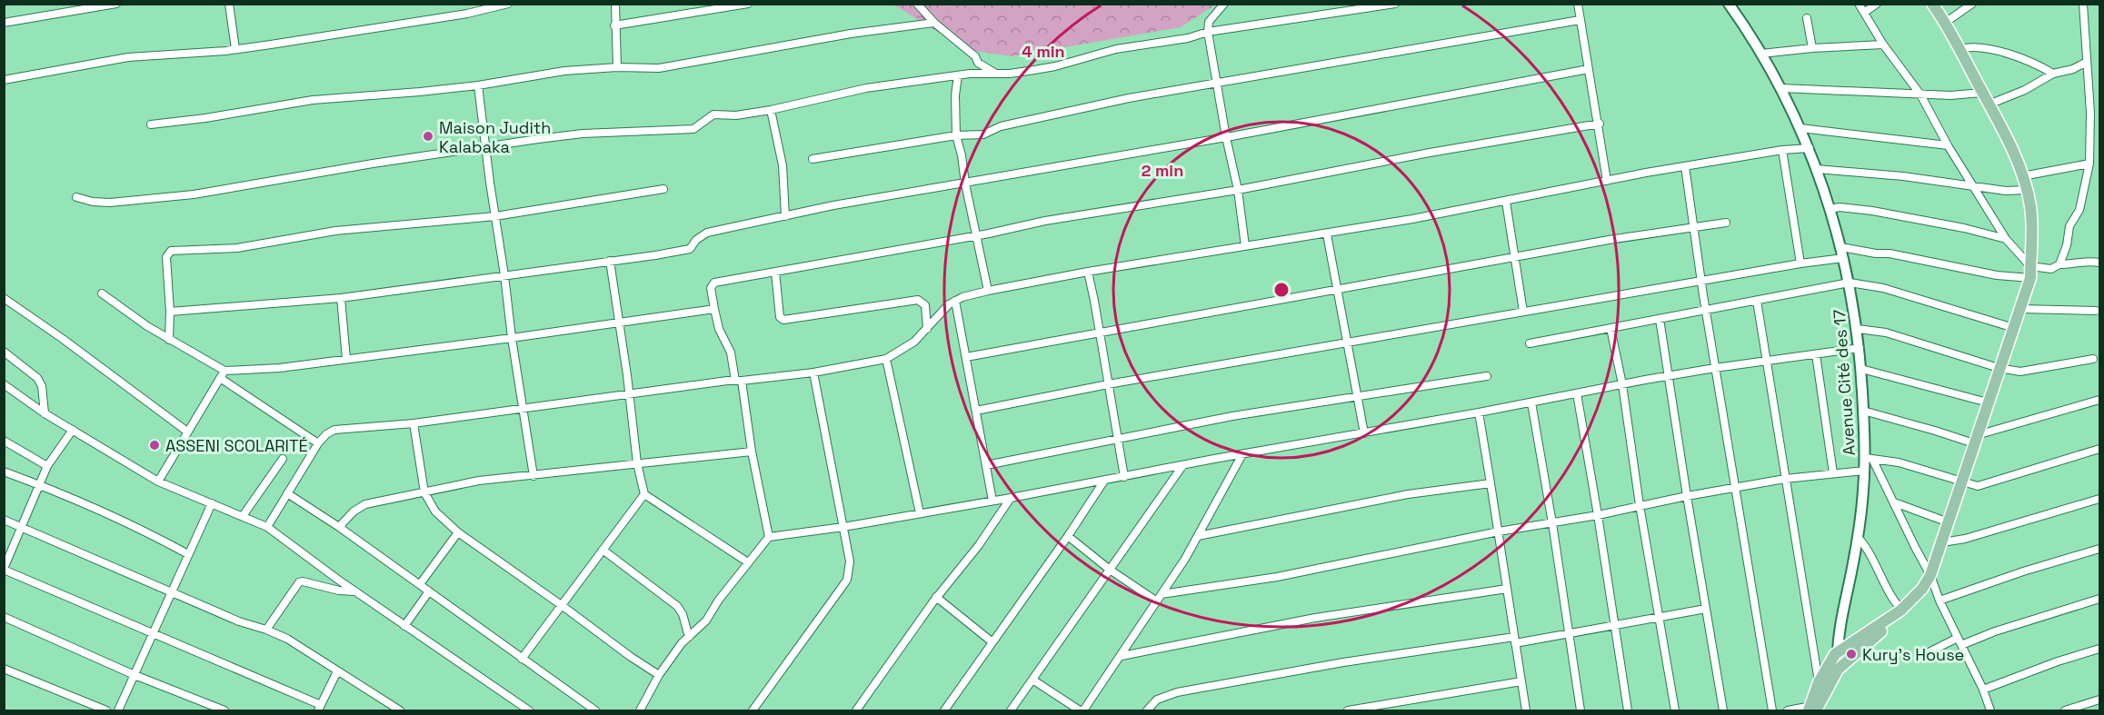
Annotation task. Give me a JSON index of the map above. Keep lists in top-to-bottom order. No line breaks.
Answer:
{"streets":{"street":["Avenue Cité des 17"]},"places":["Maison Judith Kalabaka","ASSENI SCOLARITÉ","Kury's House"],"rings":["4 min","2 min"]}
